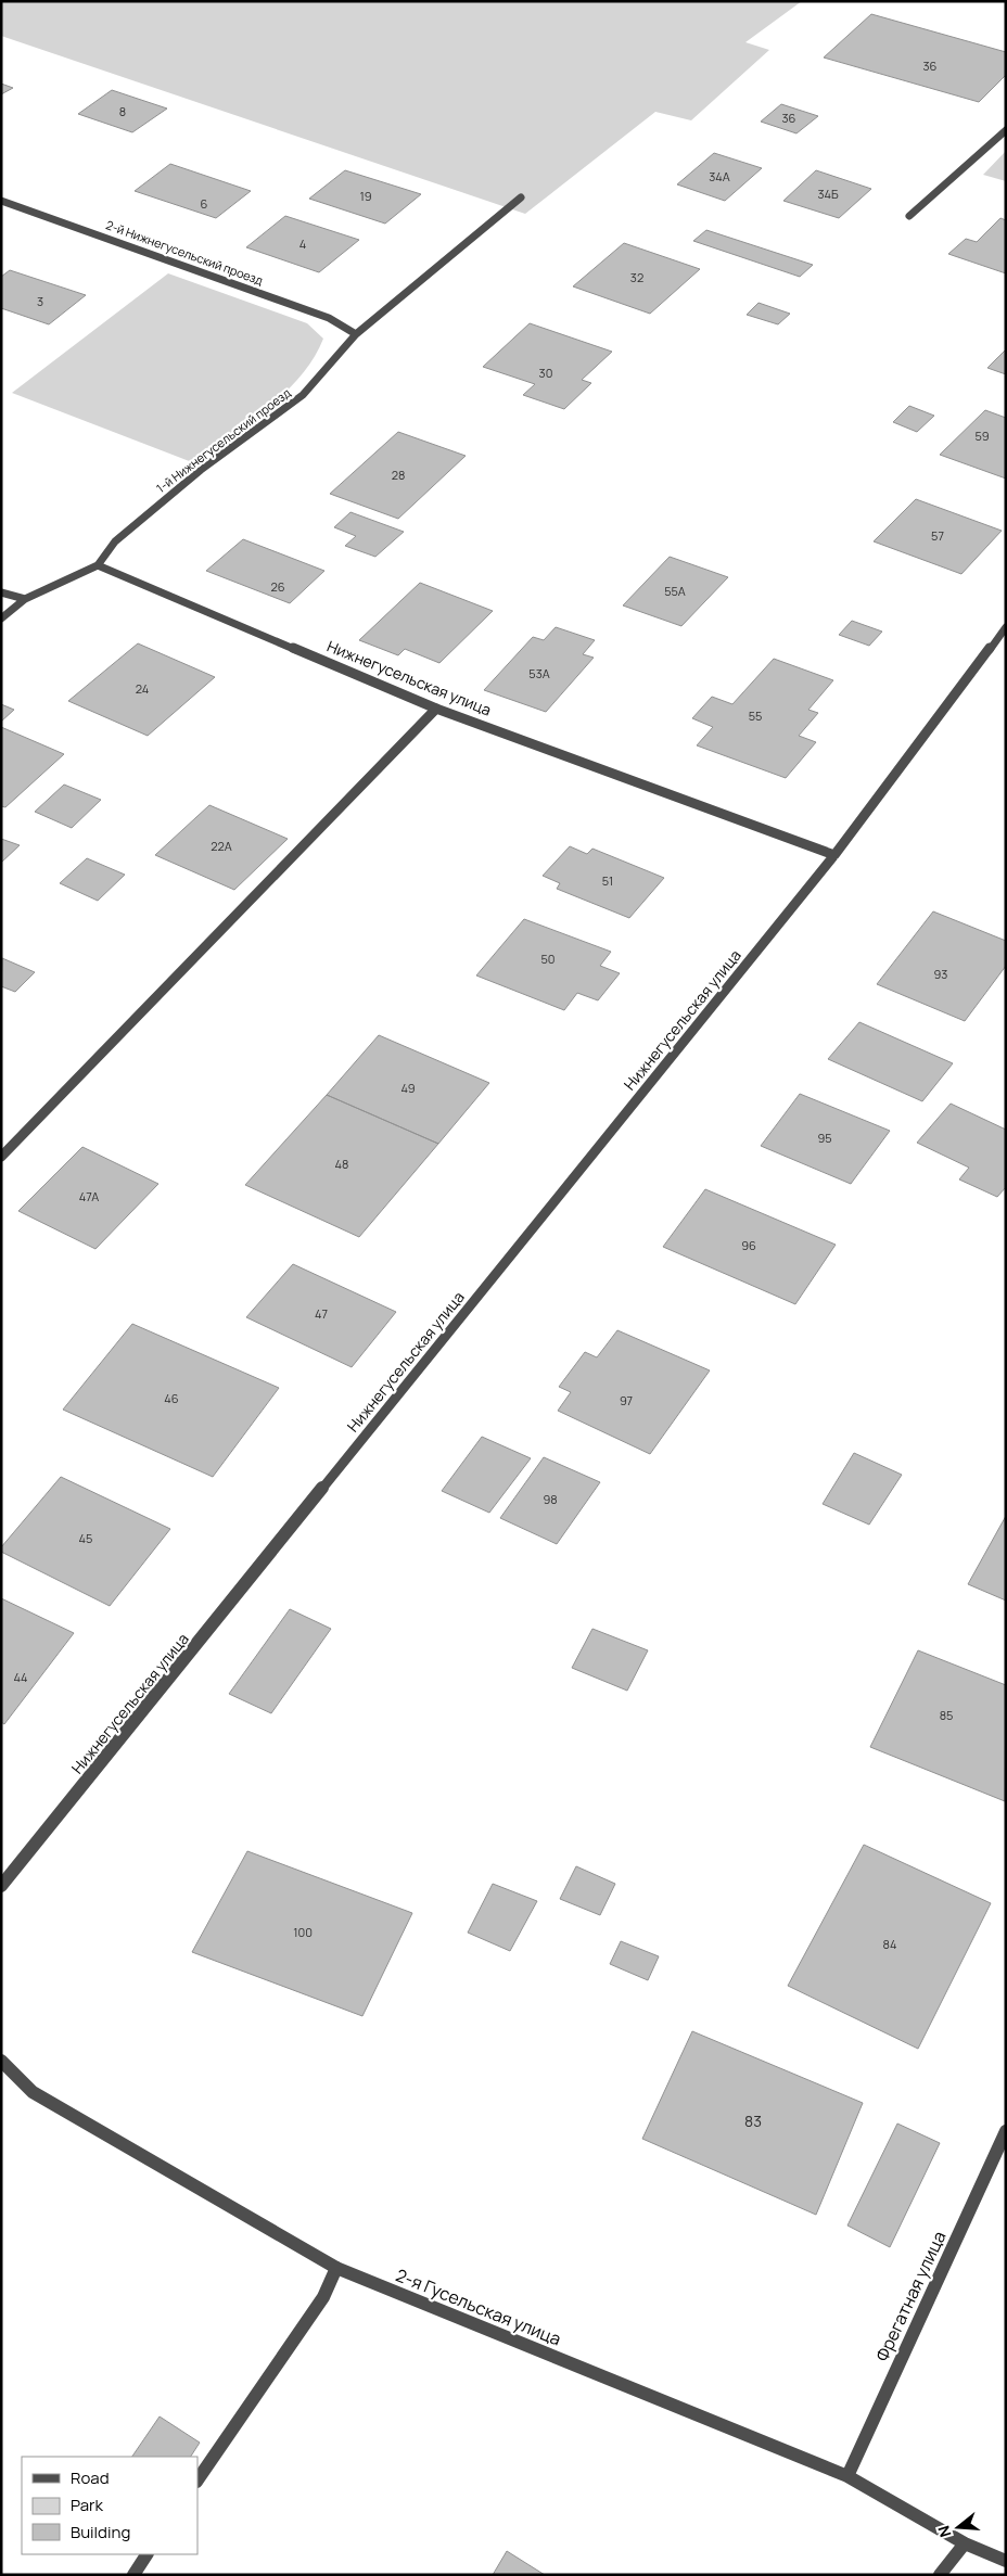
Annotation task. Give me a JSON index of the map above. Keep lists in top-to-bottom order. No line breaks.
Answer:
{"streets":{"street":["2-й Нижнегусельский проезд","1-й Нижнегусельский проезд","Нижнегусельская улица","Фрегатная улица","2-я Гусельская улица"]},"crossings":[["2-й Нижнегусельский проезд","1-й Нижнегусельский проезд"],["1-й Нижнегусельский проезд","Нижнегусельская улица"],["Фрегатная улица","2-я Гусельская улица"]],"house_numbers":["36","8","36","34А","34Б","19","6","4","32","3","30","59","28","57","26","55А","53А","24","55","22А","51","50","93","49","95","48","47А","96","47","46","97","98","45","44","85","100","84","83"],"legend":["Road","Park","Building"],"north":"left"}
